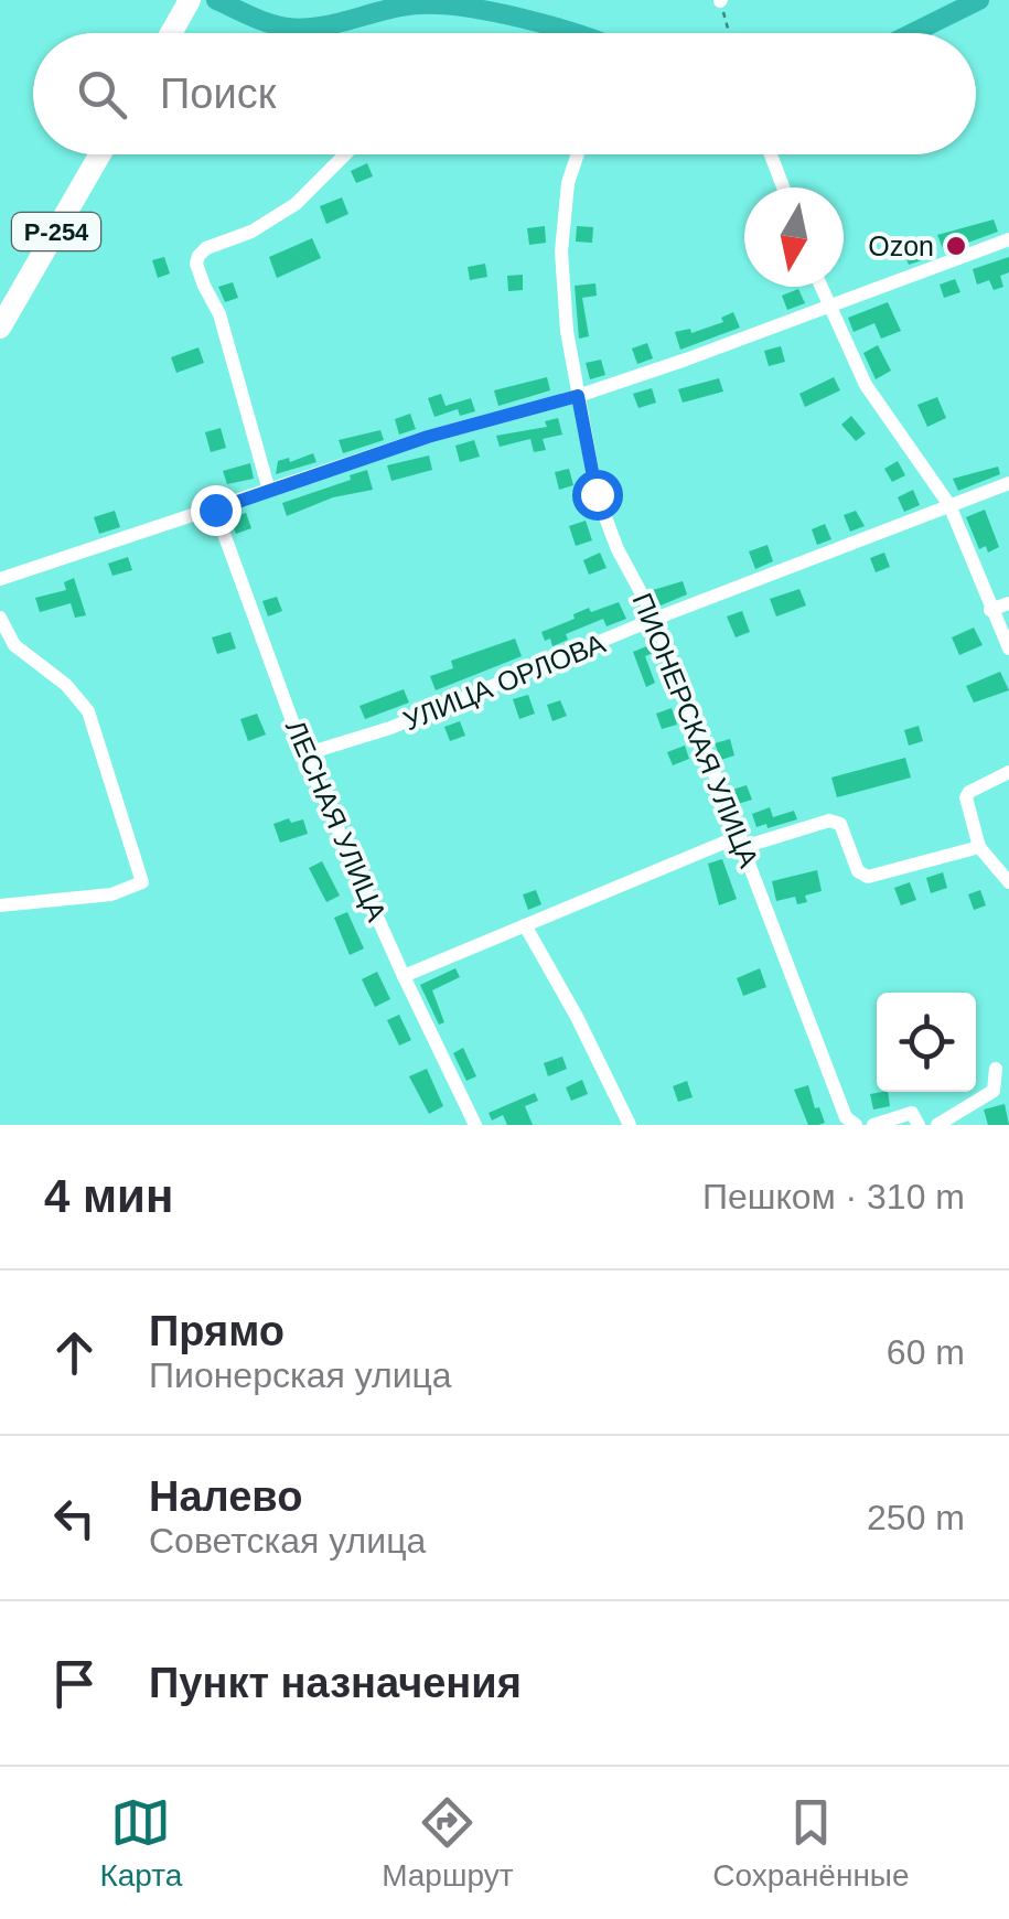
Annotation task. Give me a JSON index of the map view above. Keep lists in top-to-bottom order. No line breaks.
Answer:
{"streets":{"highway":["Р-254"],"street":["УЛИЦА ОРЛОВА","ПИОНЕРСКАЯ УЛИЦА","ЛЕСНАЯ УЛИЦА"]},"crossings":[["УЛИЦА ОРЛОВА","ПИОНЕРСКАЯ УЛИЦА"],["УЛИЦА ОРЛОВА","ЛЕСНАЯ УЛИЦА"]],"places":["Ozon"],"north":"bottom","page":{"search":"Поиск","heading":["4 мин","Пешком · 310 m"],"list":[["Прямо","Пионерская улица","60 m"],["Налево","Советская улица","250 m"],"Пункт назначения"],"nav":["Карта","Маршрут","Сохранённые"]}}
